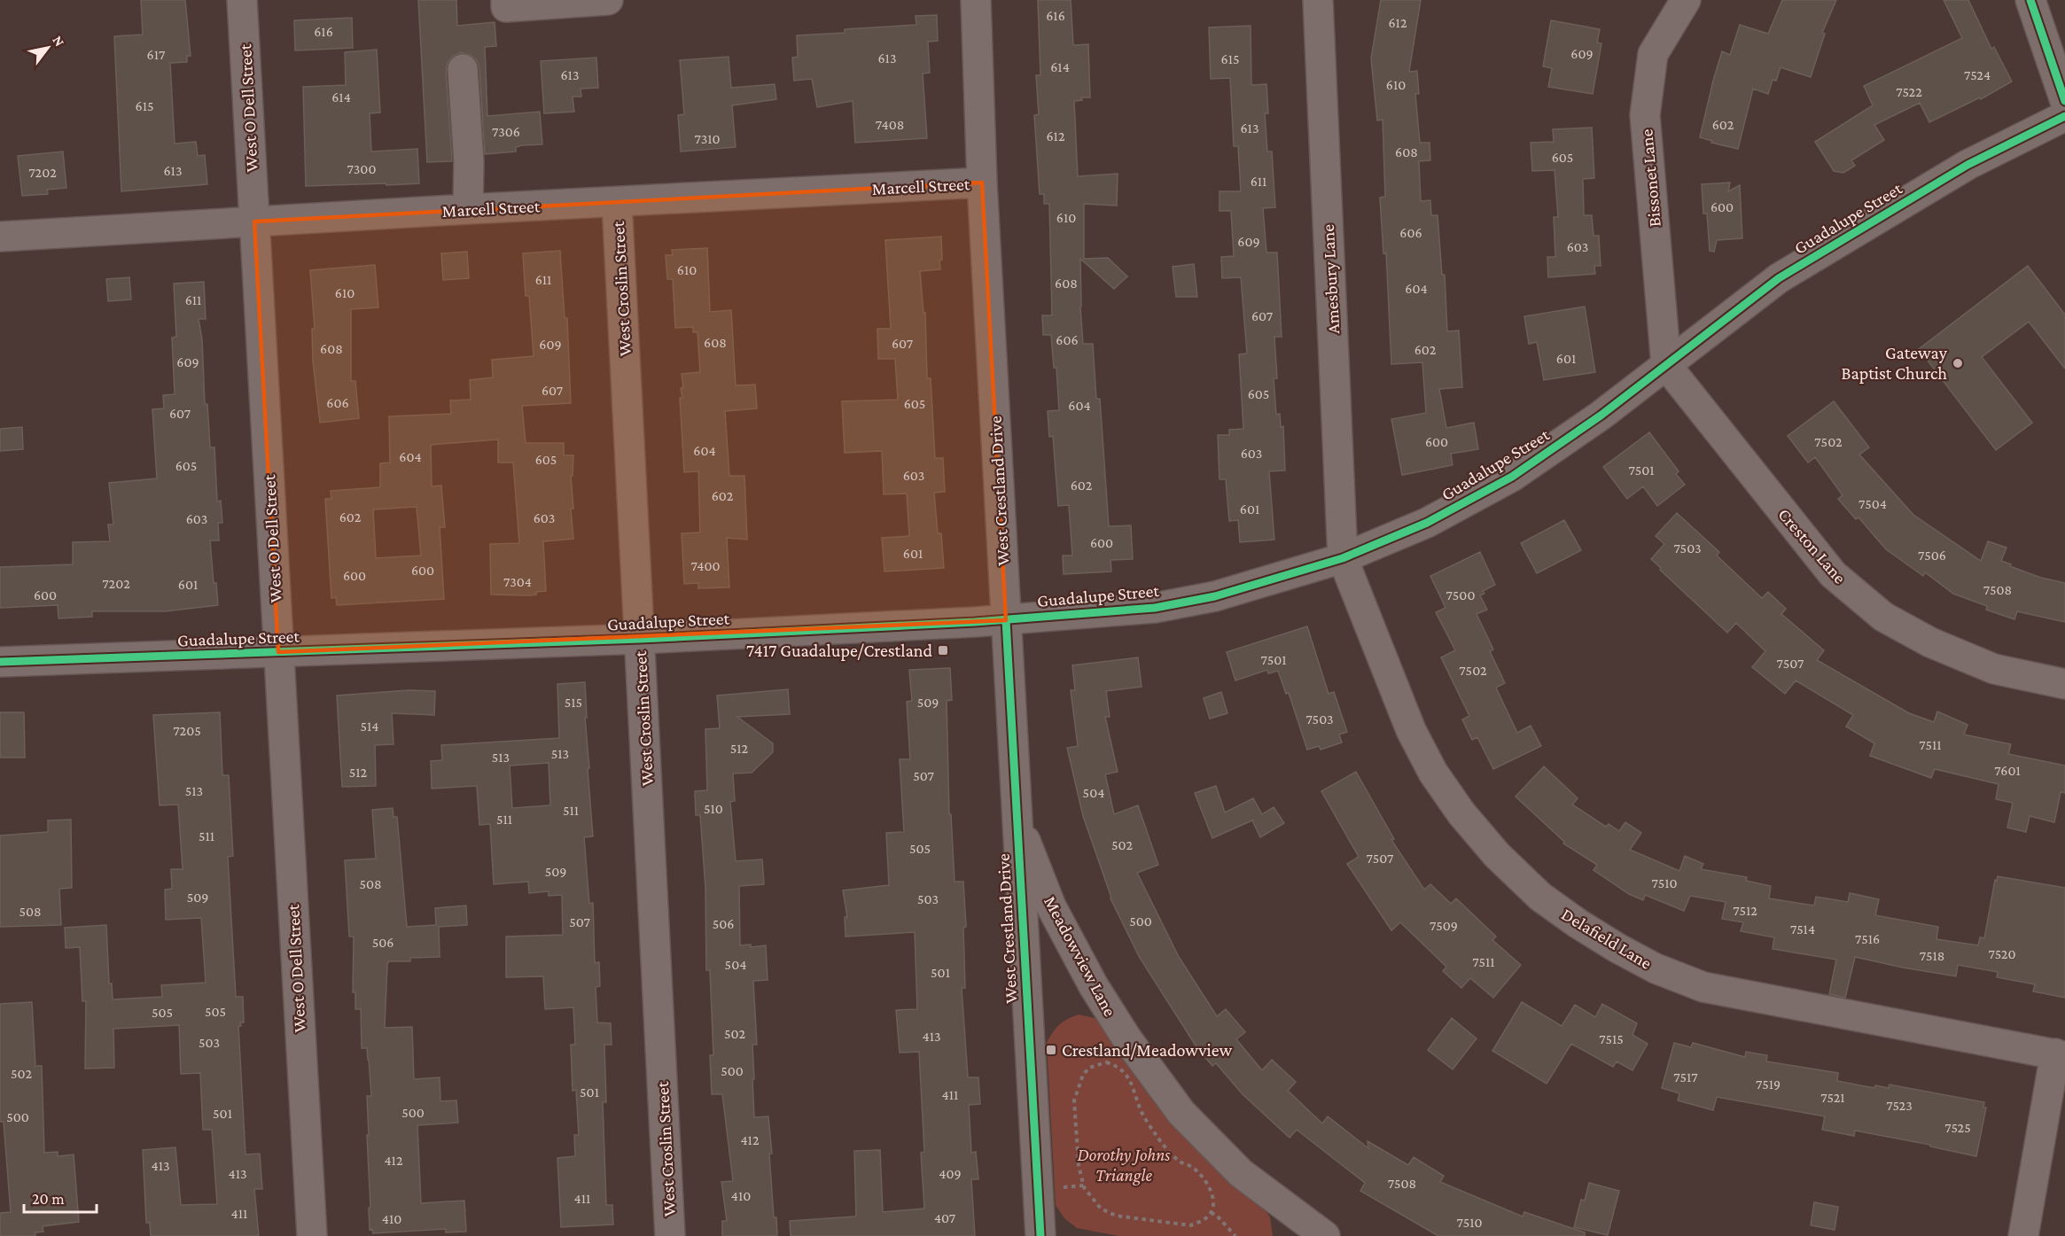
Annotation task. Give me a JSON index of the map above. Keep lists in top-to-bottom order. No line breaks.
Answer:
{"streets":{"street":["West O Dell Street","Bissonet Lane","Marcell Street","Guadalupe Street","Amesbury Lane","West Croslin Street","West Crestland Drive","Creston Lane","Delafield Lane","Meadowview Lane"]},"crossings":[["West O Dell Street","Marcell Street"],["West O Dell Street","Guadalupe Street"],["Bissonet Lane","Guadalupe Street"],["Bissonet Lane","Creston Lane"],["Marcell Street","West Croslin Street"],["Marcell Street","West Crestland Drive"],["Guadalupe Street","Amesbury Lane"],["Guadalupe Street","West Croslin Street"],["Guadalupe Street","West Crestland Drive"],["Guadalupe Street","Creston Lane"],["Guadalupe Street","Delafield Lane"],["Amesbury Lane","Delafield Lane"],["West Crestland Drive","Meadowview Lane"]],"parks":["Dorothy Johns Triangle"],"places":{"other":["Gateway Baptist Church"],"transit":["7417 Guadalupe/Crestland","Crestland/Meadowview"]},"house_numbers":["616","612","616","609","617","613","615","614","613","7524","610","7522","614","615","7408","602","613","7306","612","7310","608","605","7300","613","7202","611","600","610","606","609","603","610","611","608","604","610","611","607","606","608","607","609","608","602","601","609","607","605","606","605","604","607","600","7502","604","603","604","605","605","7501","603","602","602","7504","601","602","603","603","600","7503","601","7506","7400","600","600","7304","7202","601","7508","600","7500","7501","7507","7502","515","509","7503","514","7205","7511","512","513","513","7601","512","507","513","504","510","511","511","511","502","505","7507","509","7510","508","509","503","7512","508","500","507","506","7509","7514","7516","506","7520","7518","7511","504","501","505","505","502","413","7515","503","500","502","7517","7519","501","411","7521","7523","500","501","500","7525","412","412","413","413","409","7508","410","411","411","407","410","7510"],"scale_bar":"20 m","north":"top right"}
